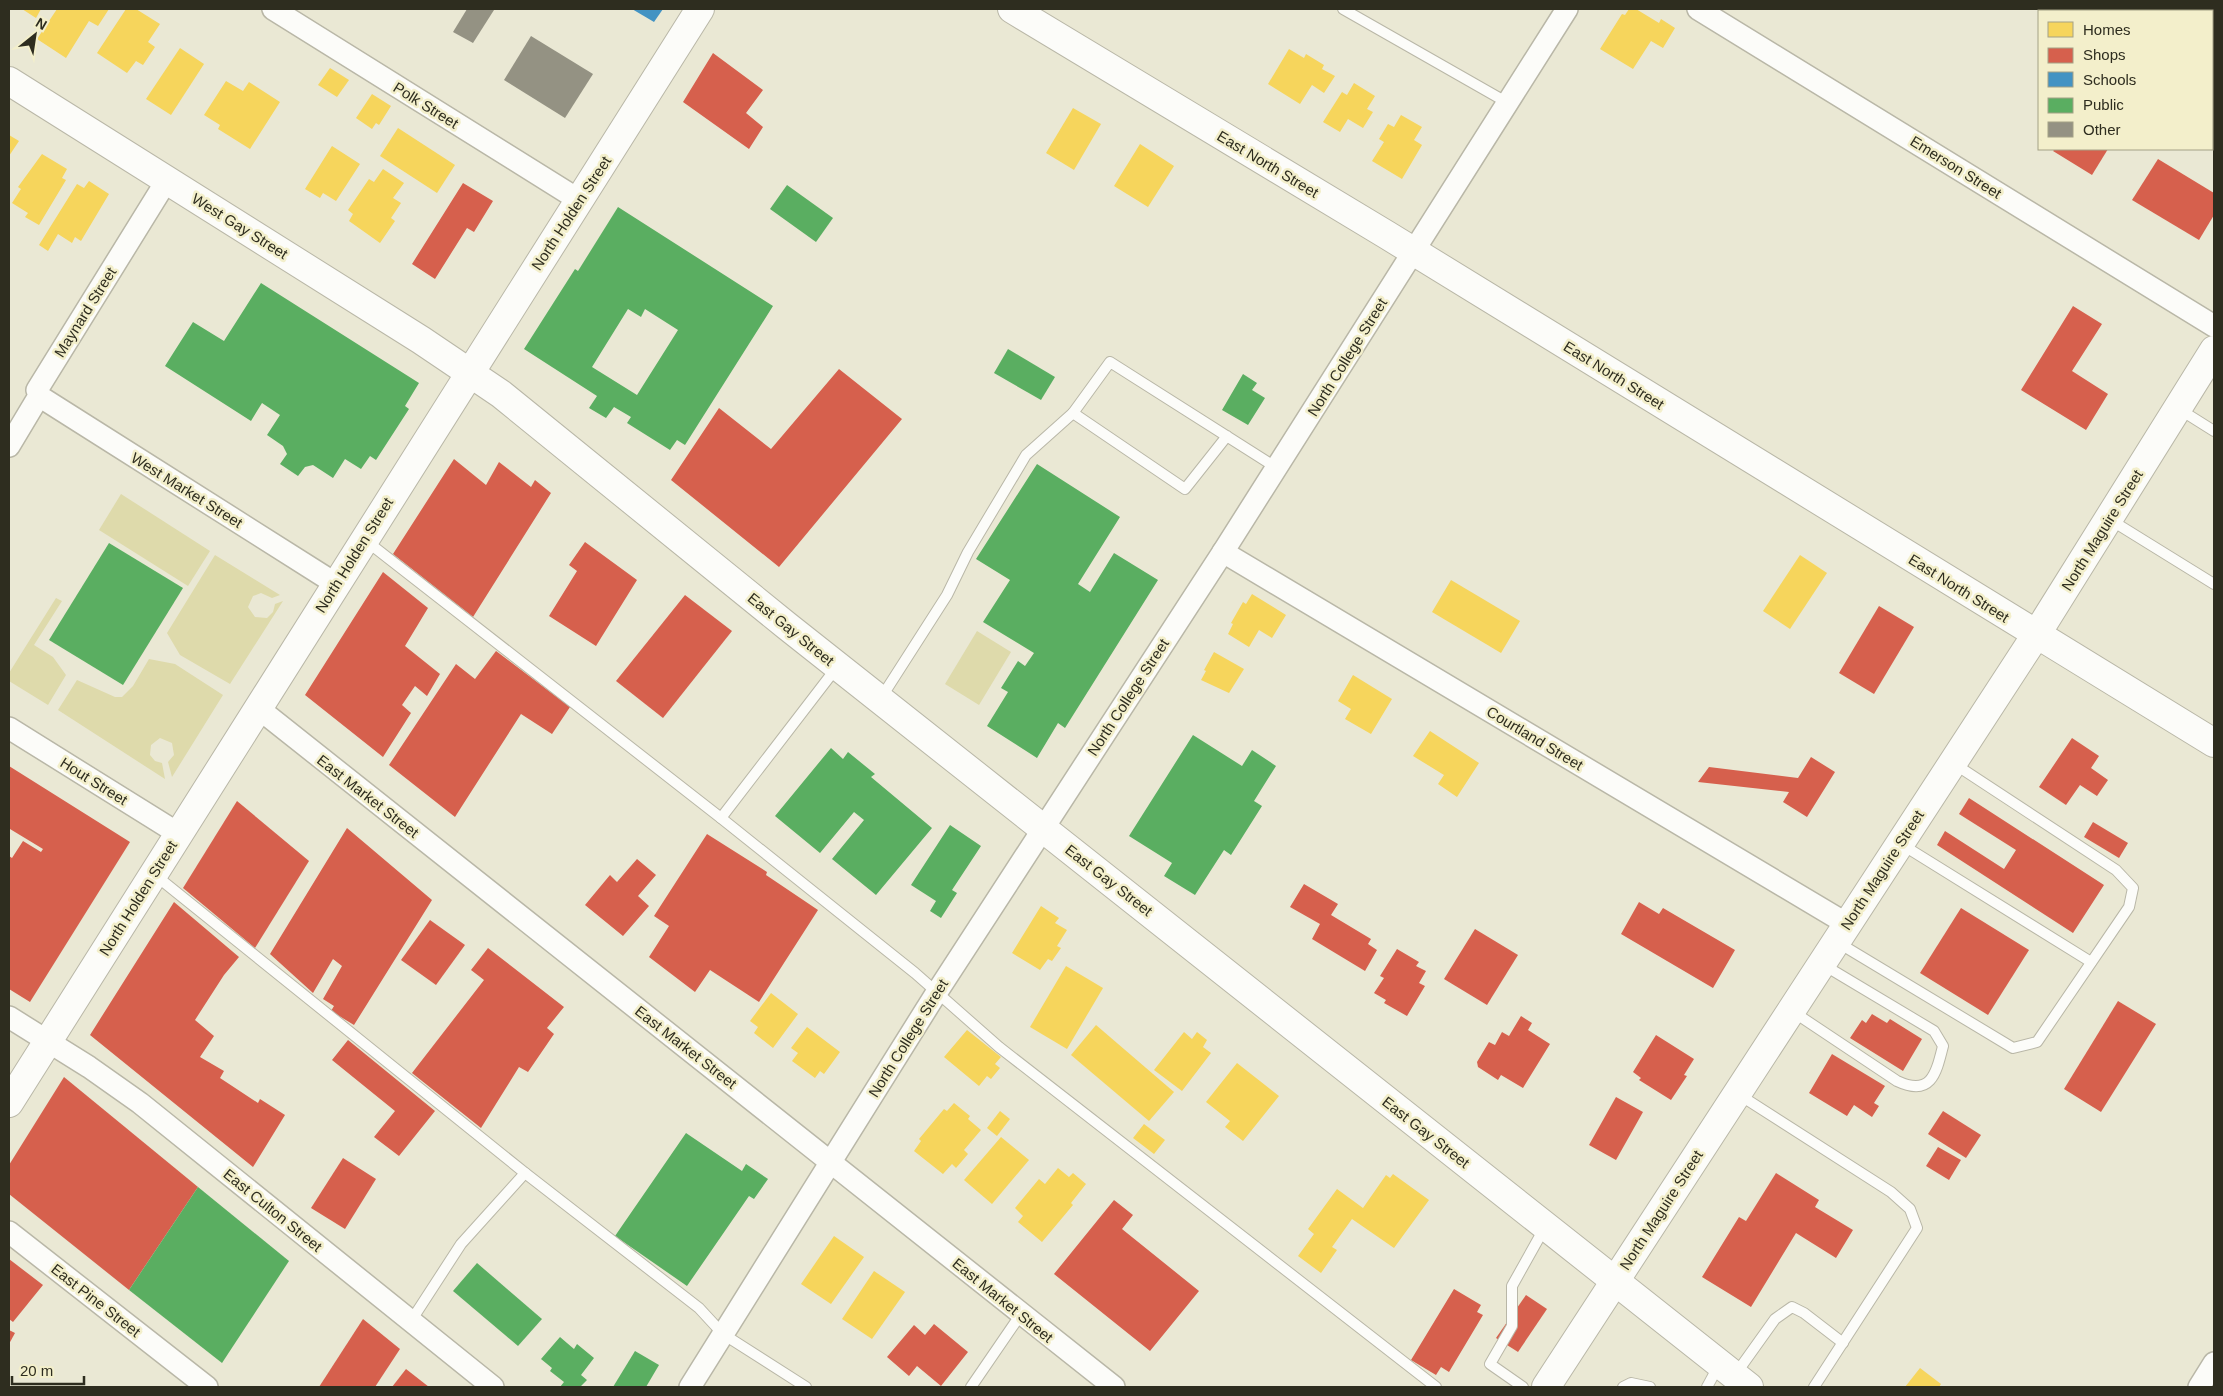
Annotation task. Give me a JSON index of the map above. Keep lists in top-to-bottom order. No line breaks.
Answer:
{"streets":{"main road":["East North Street","North Holden Street","West Gay Street","North Maguire Street","East Gay Street"],"street":["Polk Street","Emerson Street","Maynard Street","North College Street","West Market Street","Courtland Street","Hout Street","East Market Street","East Culton Street","East Pine Street"]},"crossings":[["Polk Street","North Holden Street"],["East North Street","North College Street"],["East North Street","North Maguire Street"],["North Holden Street","West Gay Street"],["North Holden Street","West Market Street"],["North Holden Street","East Gay Street"],["North Holden Street","Hout Street"],["North Holden Street","East Market Street"],["North Holden Street","East Culton Street"],["West Gay Street","Maynard Street"],["West Gay Street","East Gay Street"],["Maynard Street","West Market Street"],["North College Street","East Gay Street"],["North College Street","Courtland Street"],["North College Street","East Market Street"],["North Maguire Street","East Gay Street"],["North Maguire Street","Courtland Street"]],"legend":["Homes","Shops","Schools","Public","Other"],"scale_bar":"20 m","north":"top right"}
